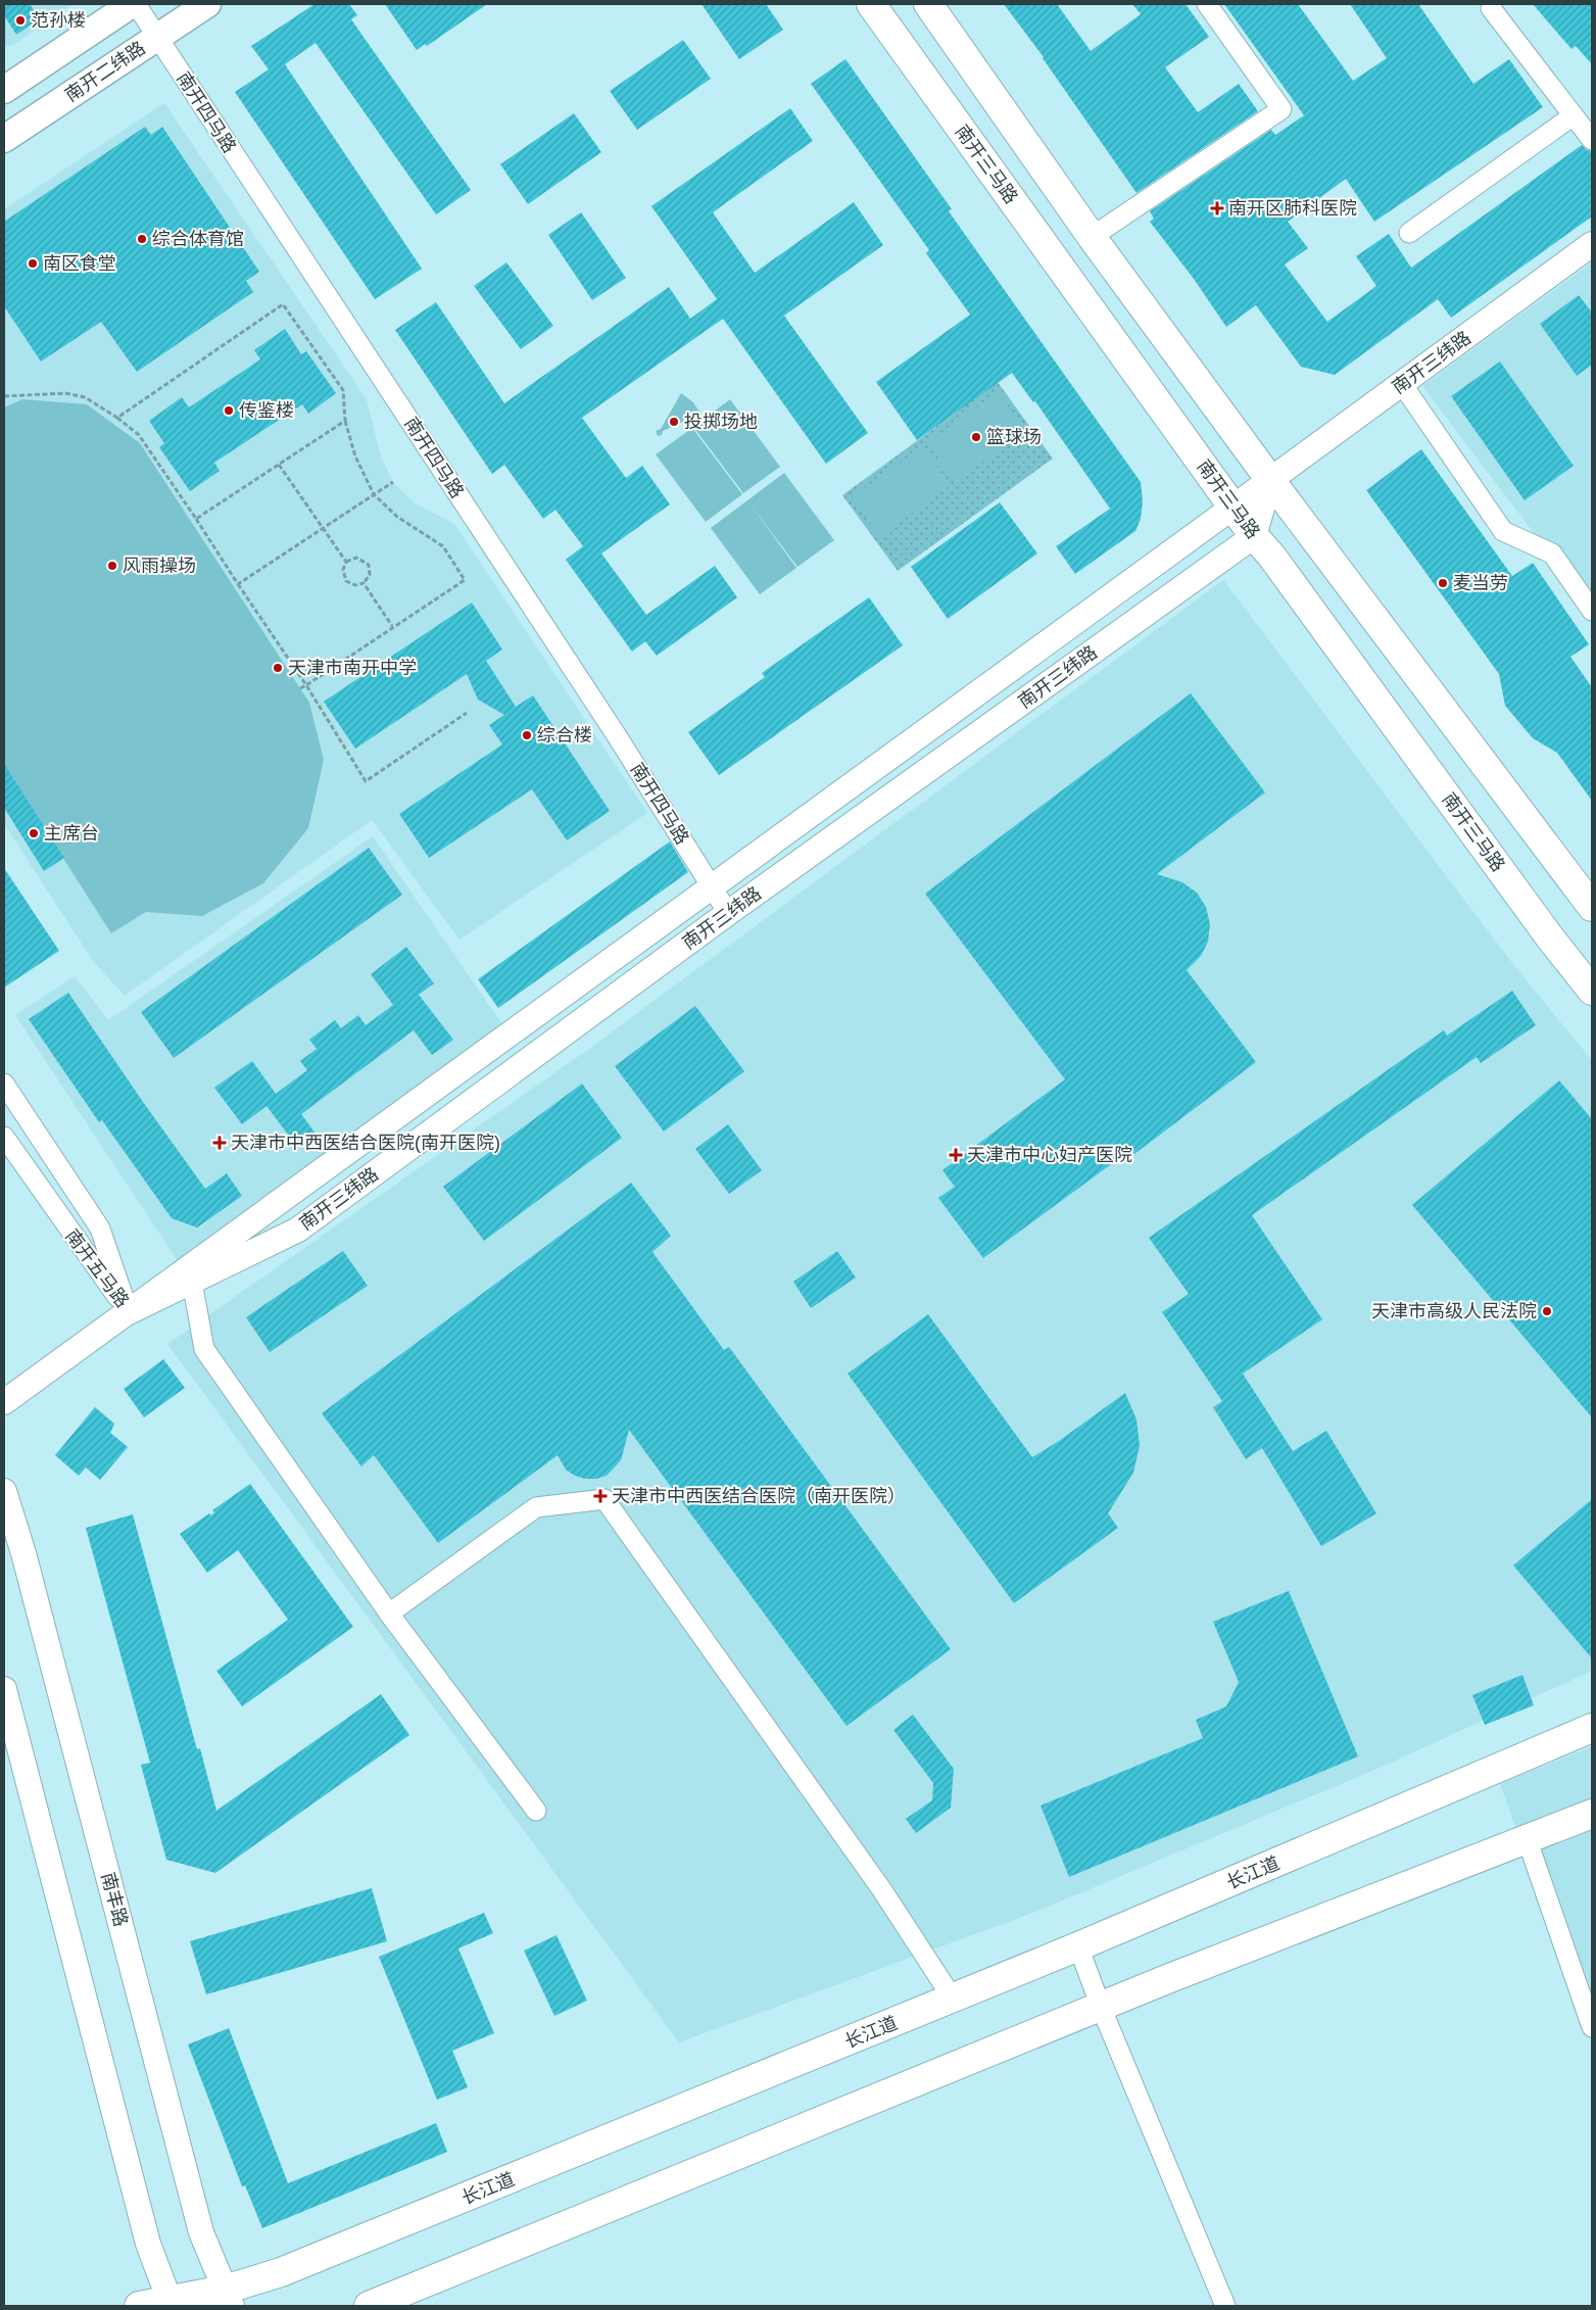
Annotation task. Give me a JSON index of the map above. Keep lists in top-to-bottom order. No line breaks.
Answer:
{"streets":{"main road":["南开二纬路","南开三马路","长江道"],"street":["南开四马路","南开三纬路","南开五马路","南丰路"]},"crossings":[["南开二纬路","南开四马路"],["南开四马路","南开三纬路"],["南开三马路","南开三纬路"],["南开三纬路","南开五马路"],["长江道","南丰路"]],"places":{"other":["范孙楼","综合体育馆","南区食堂","传鉴楼","投掷场地","篮球场","风雨操场","麦当劳","天津市南开中学","综合楼","主席台","天津市高级人民法院"],"health":["南开区肺科医院","天津市中西医结合医院(南开医院)","天津市中心妇产医院","天津市中西医结合医院（南开医院）"]}}
